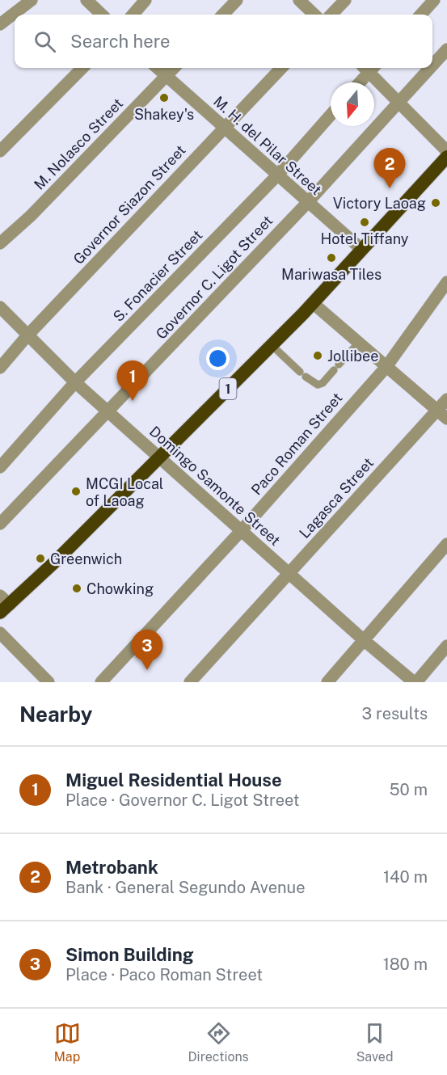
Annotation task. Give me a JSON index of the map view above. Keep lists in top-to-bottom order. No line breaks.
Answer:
{"streets":{"highway":["1"],"street":["M. Nolasco Street","M. H. del Pilar Street","Governor Siazon Street","S. Fonacier Street","Governor C. Ligot Street","Paco Roman Street","Domingo Samonte Street","Lagasca Street"]},"crossings":[["M. Nolasco Street","M. H. del Pilar Street"],["M. H. del Pilar Street","Governor Siazon Street"],["M. H. del Pilar Street","S. Fonacier Street"],["M. H. del Pilar Street","Governor C. Ligot Street"],["M. H. del Pilar Street","1"],["Governor Siazon Street","Domingo Samonte Street"],["S. Fonacier Street","Domingo Samonte Street"],["Governor C. Ligot Street","Domingo Samonte Street"],["1","Domingo Samonte Street"],["Paco Roman Street","Domingo Samonte Street"],["Domingo Samonte Street","Lagasca Street"]],"places":["Shakey's","Victory Laoag","Hotel Tiffany","Mariwasa Tiles","Jollibee","MCGI Local of Laoag","Greenwich","Chowking"],"north":"bottom","page":{"search":"Search here","pins":["2","1","3"],"heading":["Nearby","3 results"],"list":[{"mark":"1","name":"Miguel Residential House","note":"Place · Governor C. Ligot Street","value":"50 m"},{"mark":"2","name":"Metrobank","note":"Bank · General Segundo Avenue","value":"140 m"},{"mark":"3","name":"Simon Building","note":"Place · Paco Roman Street","value":"180 m"}],"nav":["Map","Directions","Saved"]}}
